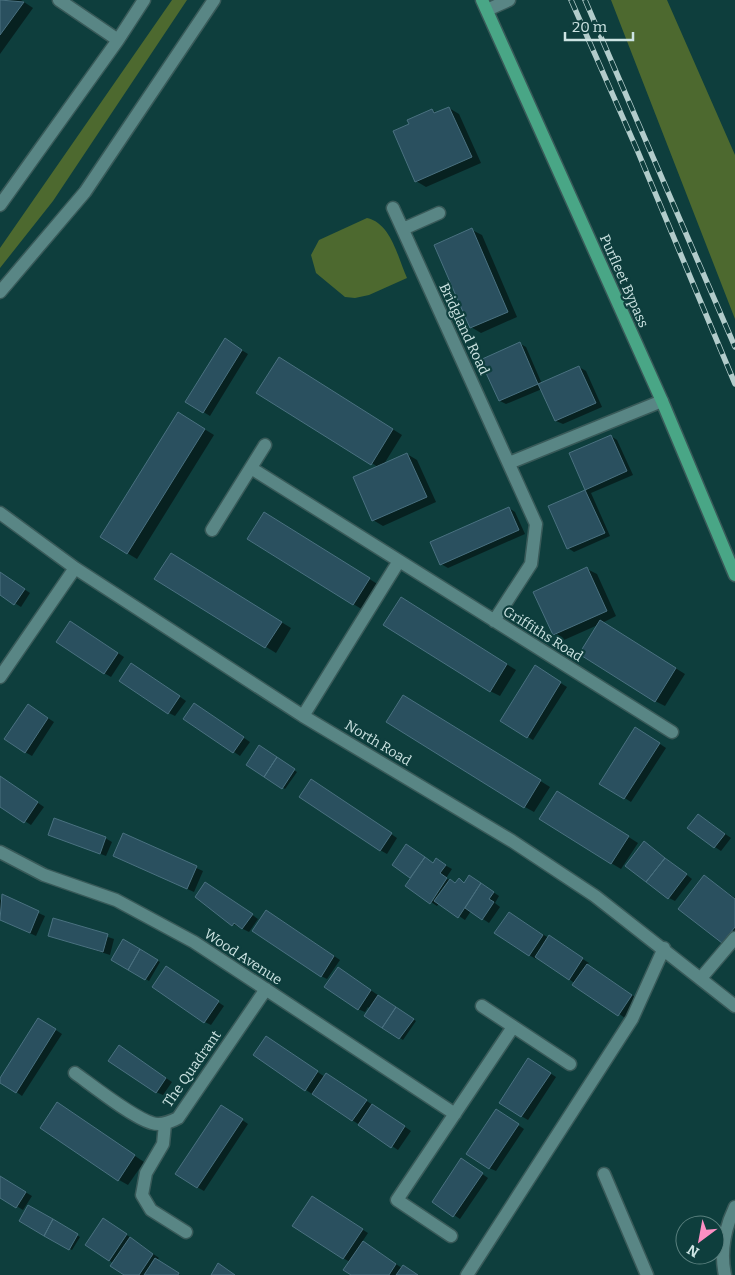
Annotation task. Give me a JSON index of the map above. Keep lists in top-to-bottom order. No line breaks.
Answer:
{"streets":{"main road":["Purfleet Bypass"],"street":["Bridgland Road","Griffiths Road","North Road","Wood Avenue","The Quadrant"]},"crossings":[["Bridgland Road","Griffiths Road"],["Wood Avenue","The Quadrant"]],"scale_bar":"20 m","north":"bottom left"}
